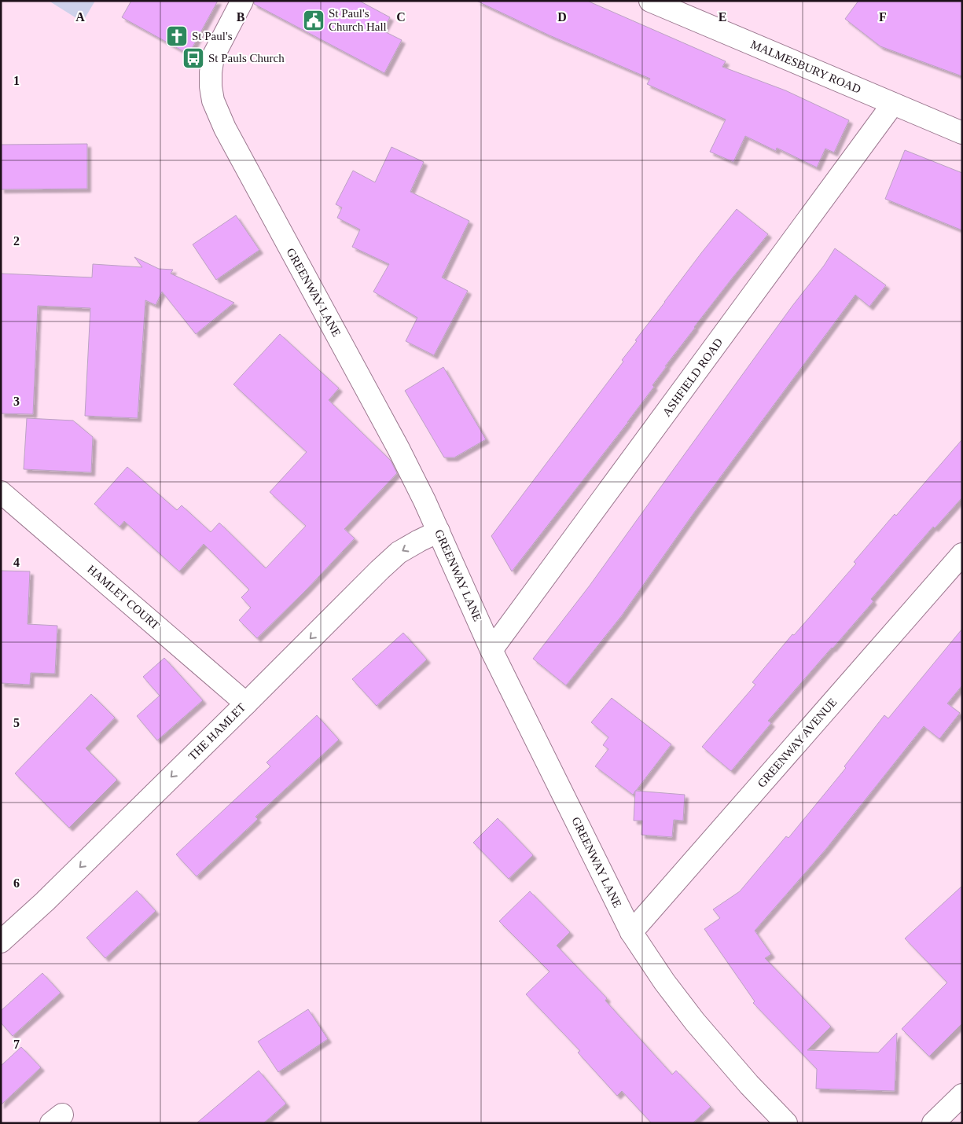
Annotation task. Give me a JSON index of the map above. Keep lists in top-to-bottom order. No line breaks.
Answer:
{"streets":{"street":["MALMESBURY ROAD","GREENWAY LANE","ASHFIELD ROAD","HAMLET COURT","THE HAMLET","GREENWAY AVENUE"]},"crossings":[["MALMESBURY ROAD","ASHFIELD ROAD"],["GREENWAY LANE","ASHFIELD ROAD"],["GREENWAY LANE","THE HAMLET"],["GREENWAY LANE","GREENWAY AVENUE"],["HAMLET COURT","THE HAMLET"]],"one_way":["THE HAMLET"],"places":{"public building":["St Paul's Church Hall"],"church":["St Paul's"],"bus stop":["St Pauls Church"]},"grid":{"columns":["A","B","C","D","E","F"],"rows":["1","2","3","4","5","6","7"]}}
